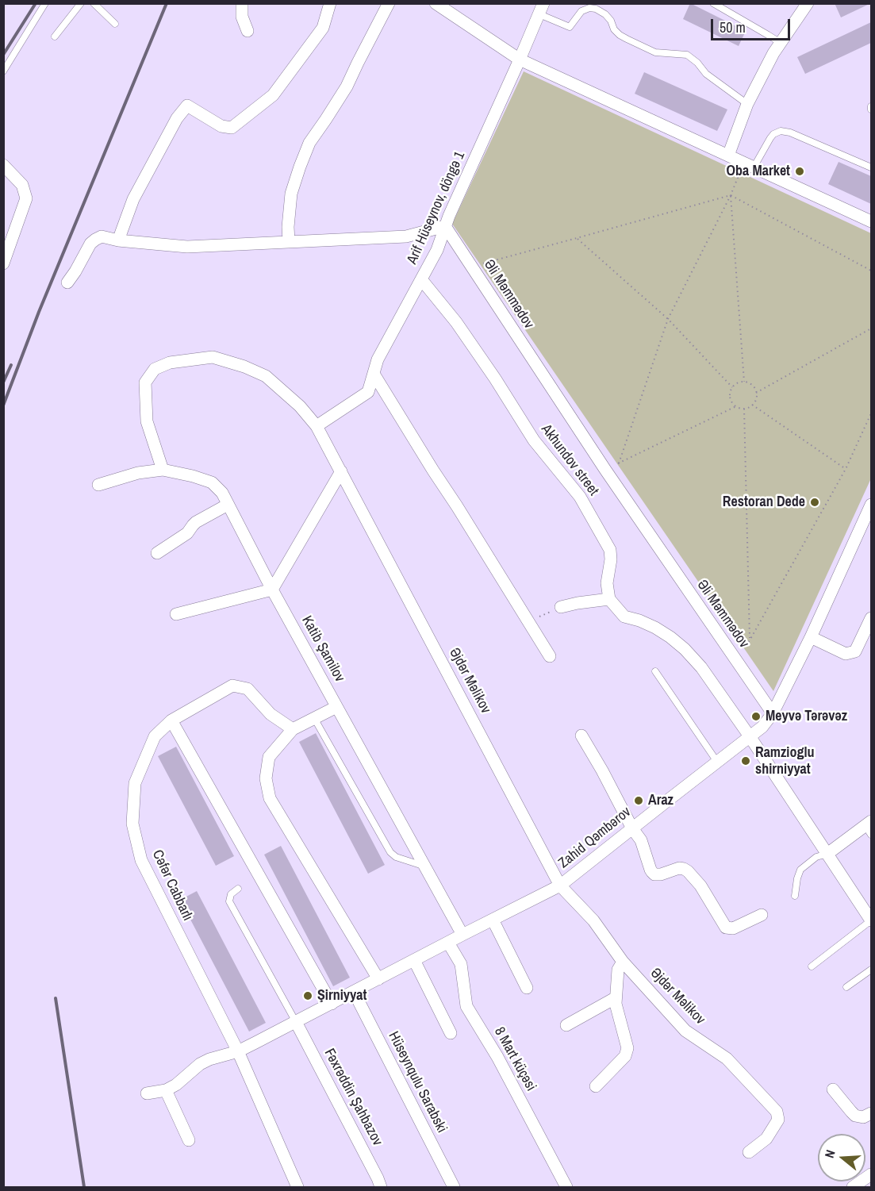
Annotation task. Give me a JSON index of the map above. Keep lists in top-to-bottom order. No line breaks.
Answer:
{"streets":{"street":["Arif Hüseynov, döngə 1","Əli Məmmədov","Akhundov street","Katib Şamilov","Əjdər Məlikov","Zahid Qəmbərov","Cəfər Cabbarlı","8 Mart küçəsi","Hüseynqulu Sarabski","Fəxrəddin Şahbazov"]},"crossings":[["Arif Hüseynov, döngə 1","Əli Məmmədov"],["Arif Hüseynov, döngə 1","Akhundov street"],["Arif Hüseynov, döngə 1","Əjdər Məlikov"],["Əli Məmmədov","Zahid Qəmbərov"],["Katib Şamilov","Əjdər Məlikov"],["Katib Şamilov","Zahid Qəmbərov"],["Əjdər Məlikov","Zahid Qəmbərov"],["Zahid Qəmbərov","Cəfər Cabbarlı"],["Zahid Qəmbərov","8 Mart küçəsi"],["Zahid Qəmbərov","Hüseynqulu Sarabski"],["Zahid Qəmbərov","Fəxrəddin Şahbazov"]],"places":["Oba Market","Restoran Dede","Meyvə Tərəvəz","Ramzioglu shirniyyat","Araz","Şirniyyat"],"scale_bar":"50 m","north":"left"}
